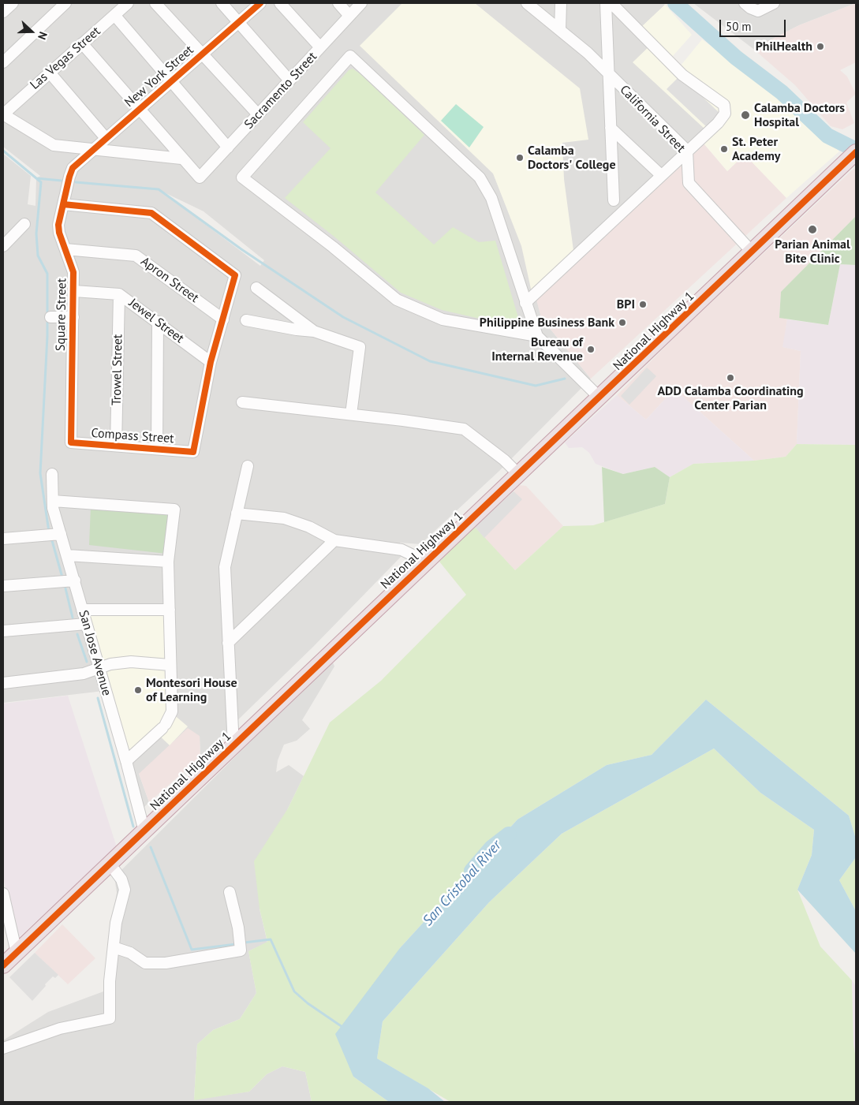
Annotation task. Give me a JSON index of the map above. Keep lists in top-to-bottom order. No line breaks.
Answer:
{"streets":{"highway":["National Highway 1"],"street":["Las Vegas Street","New York Street","Sacramento Street","California Street","Apron Street","Square Street","Jewel Street","Trowel Street","Compass Street","San Jose Avenue"]},"crossings":[["New York Street","Square Street"],["California Street","National Highway 1"],["Apron Street","Square Street"],["Square Street","Jewel Street"],["Square Street","Compass Street"],["Jewel Street","Trowel Street"],["Jewel Street","Compass Street"],["National Highway 1","San Jose Avenue"],["Trowel Street","Compass Street"]],"water":["San Cristobal River"],"places":["PhilHealth","Calamba Doctors Hospital","St. Peter Academy","Calamba Doctors' College","Parian Animal Bite Clinic","BPI","Philippine Business Bank","Bureau of Internal Revenue","ADD Calamba Coordinating Center Parian","Montesori House of Learning"],"scale_bar":"50 m","north":"right"}
